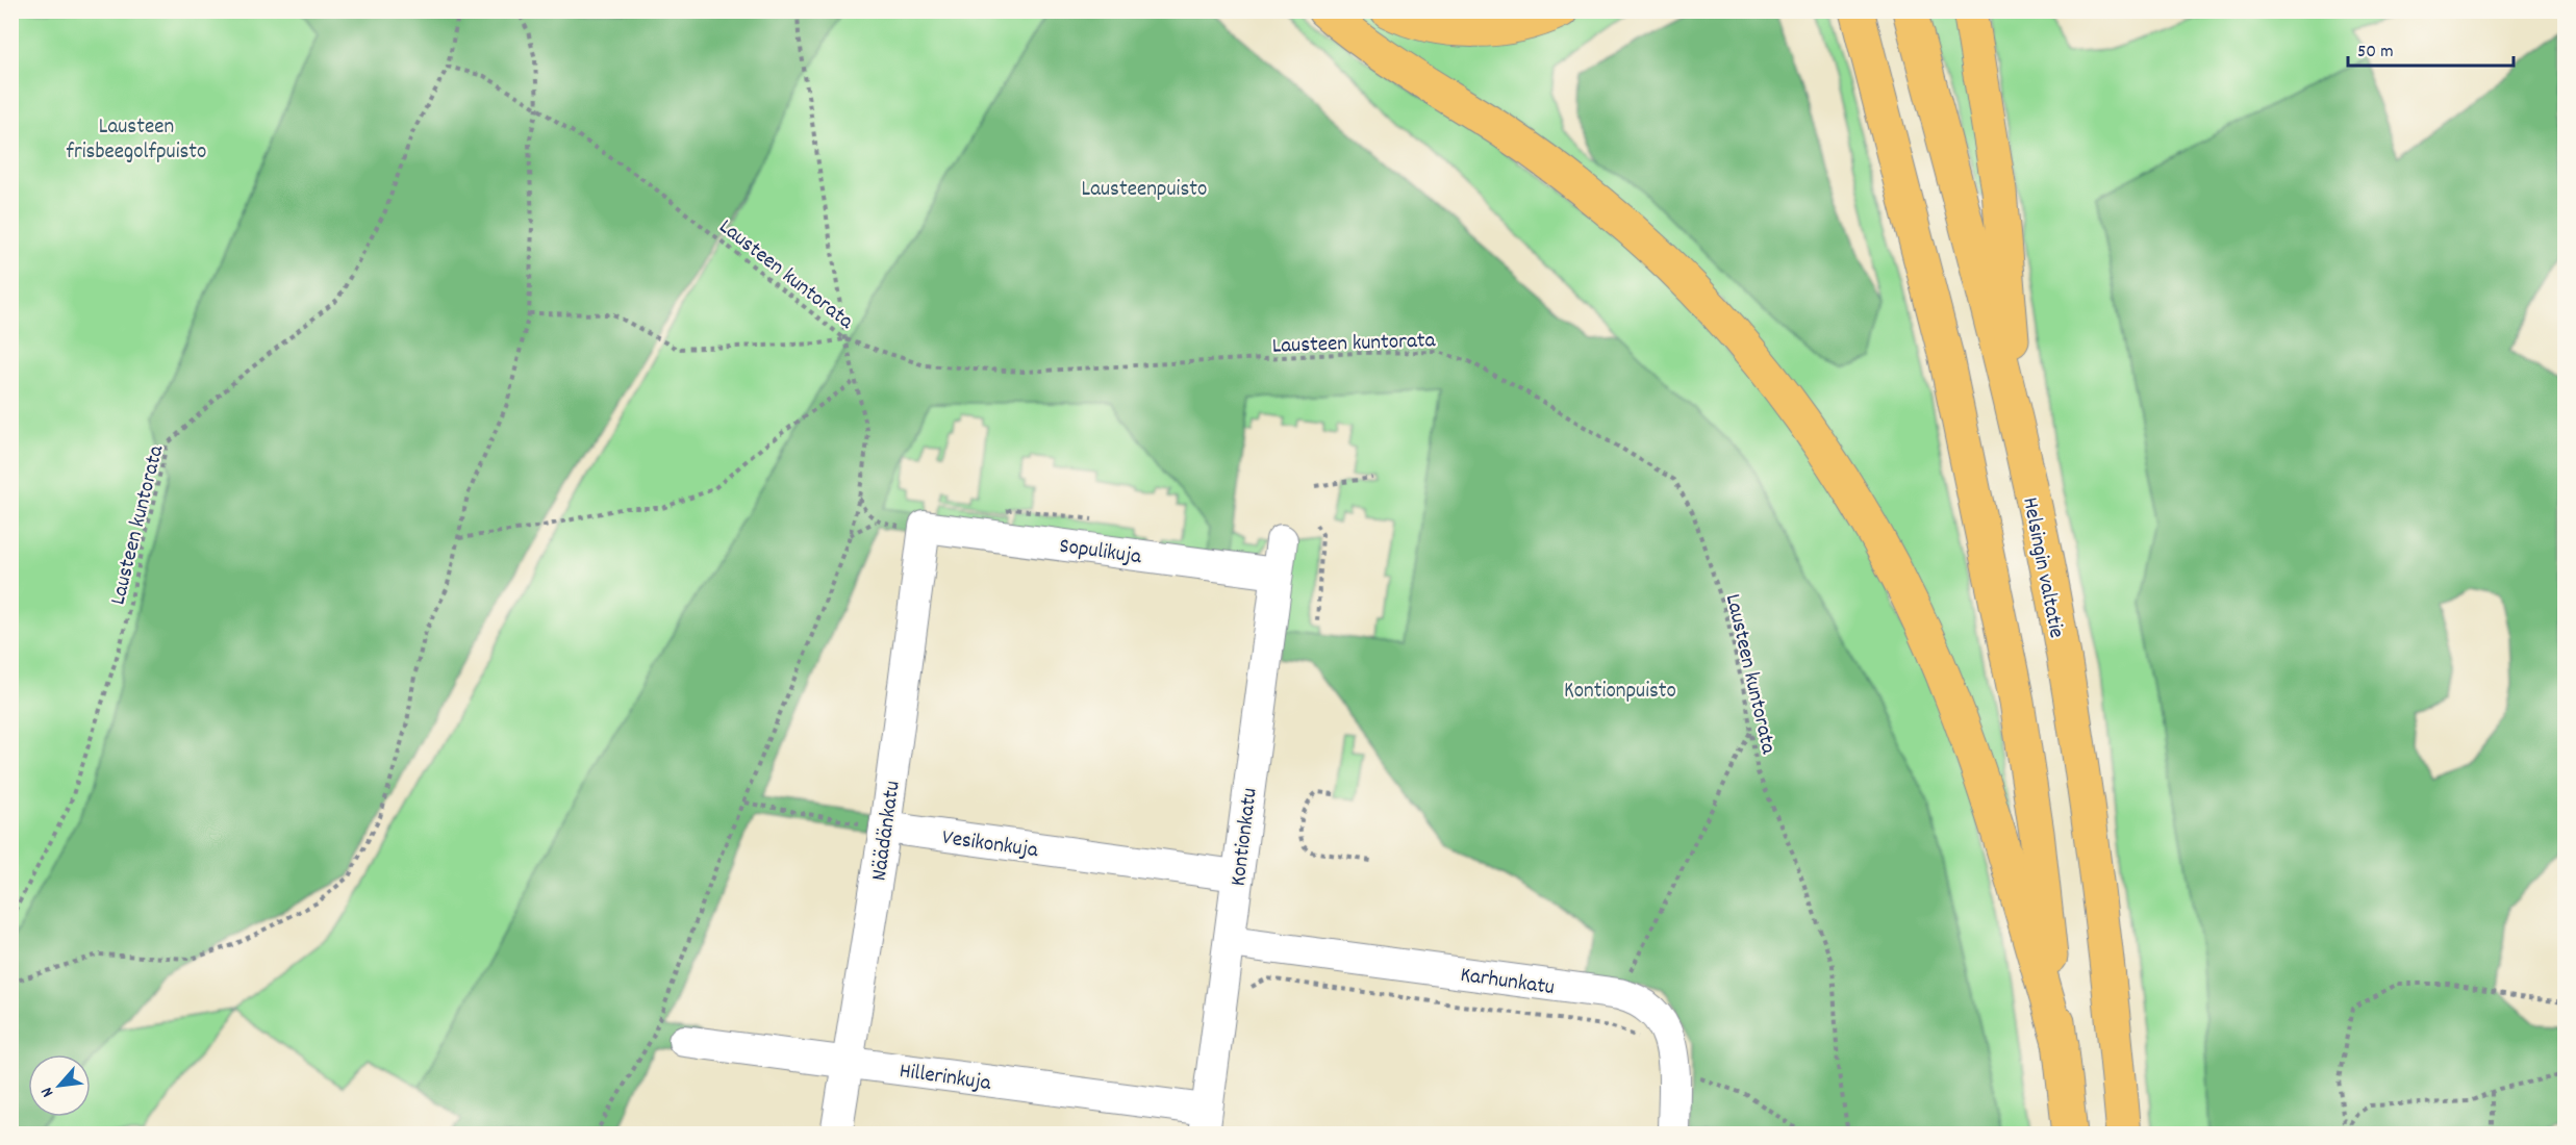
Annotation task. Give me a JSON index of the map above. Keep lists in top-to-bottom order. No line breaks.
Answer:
{"streets":{"highway":["Helsingin valtatie"],"street":["Sopulikuja","Näädänkatu","Kontionkatu","Vesikonkuja","Karhunkatu","Hillerinkuja"],"path":["Lausteen kuntorata"]},"crossings":[["Sopulikuja","Näädänkatu"],["Sopulikuja","Kontionkatu"],["Näädänkatu","Vesikonkuja"],["Näädänkatu","Hillerinkuja"],["Kontionkatu","Vesikonkuja"],["Kontionkatu","Karhunkatu"],["Kontionkatu","Hillerinkuja"]],"parks":["Lausteen frisbeegolfpuisto","Lausteenpuisto","Kontionpuisto"],"scale_bar":"50 m","north":"bottom left"}
